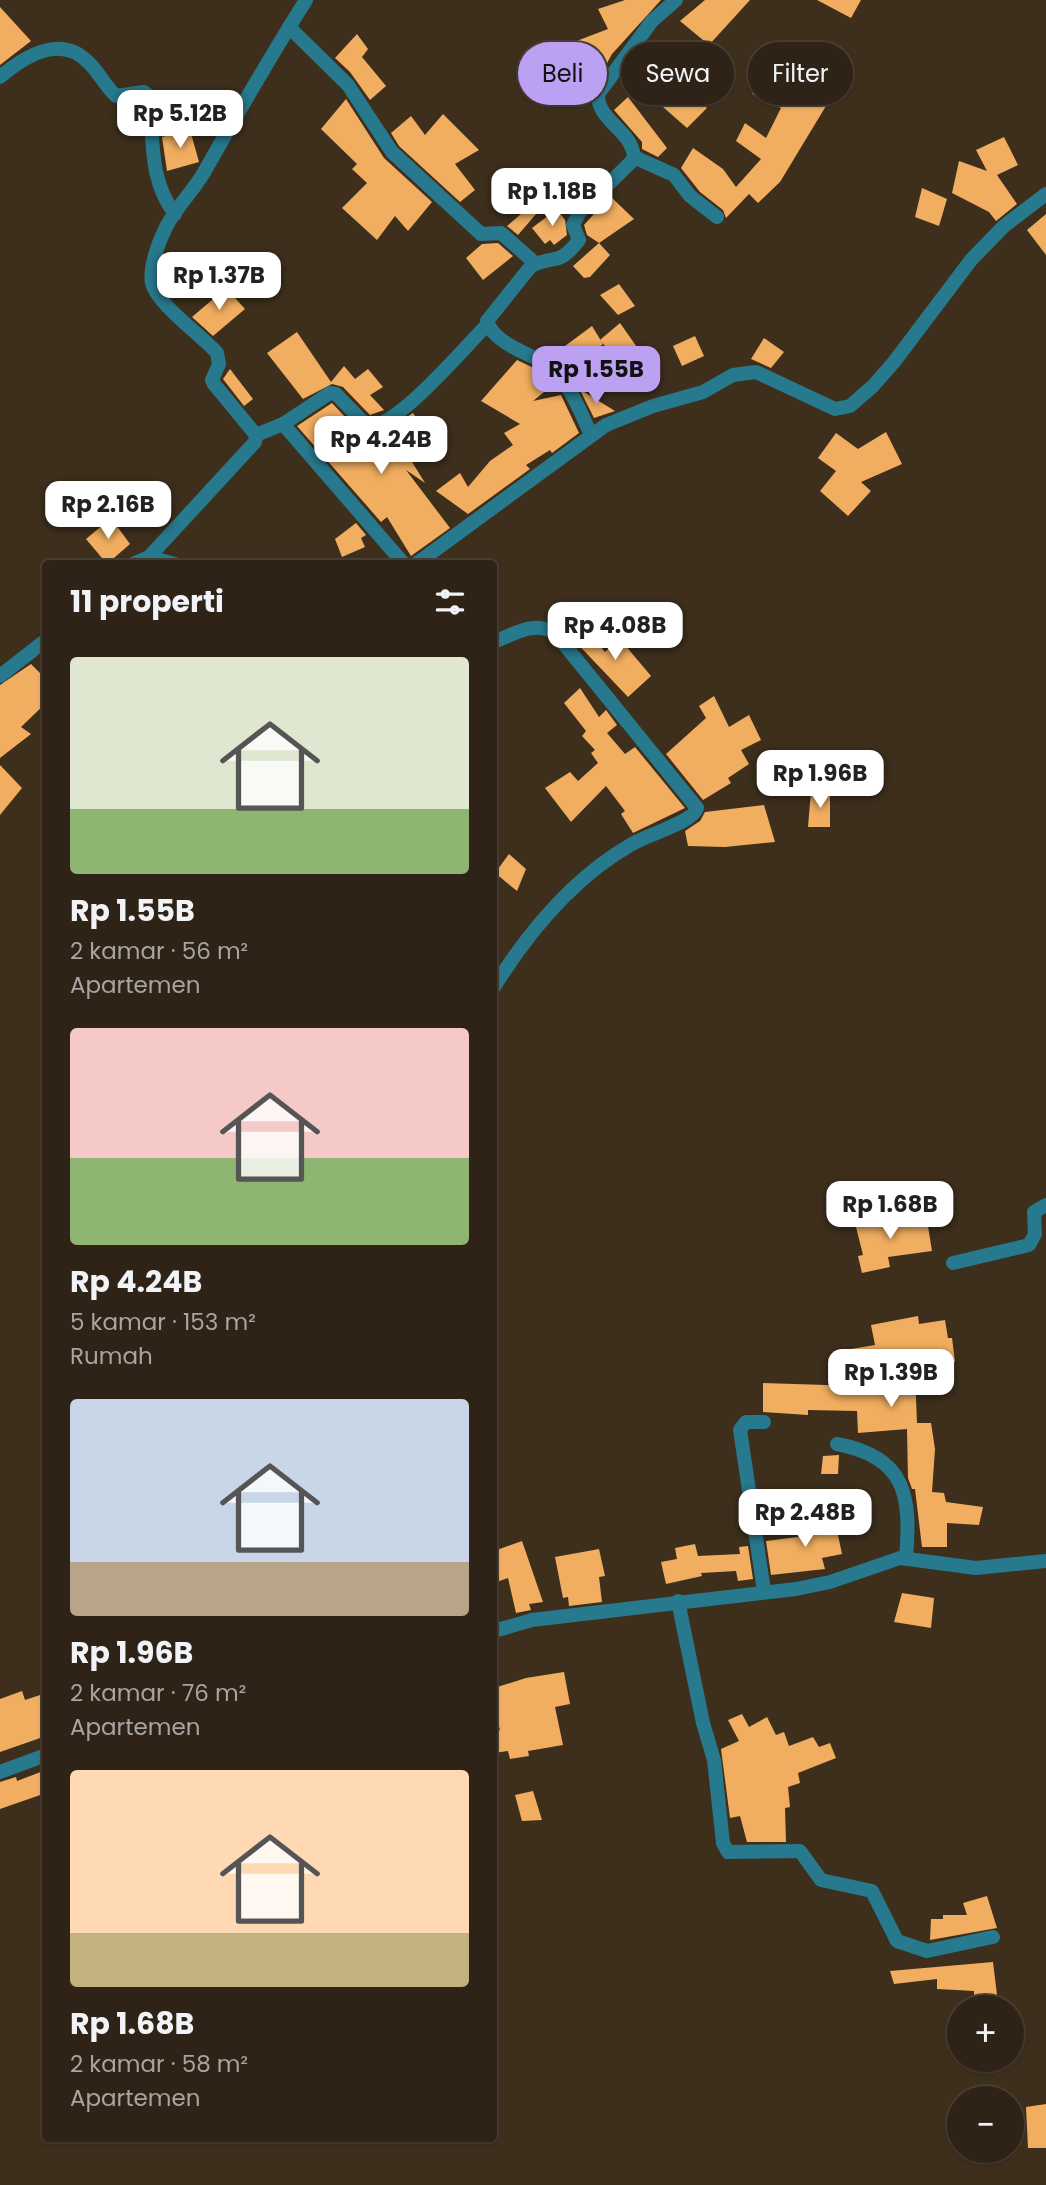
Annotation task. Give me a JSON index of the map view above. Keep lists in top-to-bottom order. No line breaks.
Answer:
{"page":{"chip":["Beli","Sewa","Filter"],"price":["Rp 5.12B","Rp 1.18B","Rp 1.37B","Rp 1.55B","Rp 4.24B","Rp 2.16B","Rp 4.08B","Rp 1.96B","Rp 1.68B","Rp 1.39B","Rp 2.48B"],"heading":"11 properti","list":[{"name":"Rp 1.55B","note":"2 kamar · 56 m² · Apartemen"},{"name":"Rp 4.24B","note":"5 kamar · 153 m² · Rumah"},{"name":"Rp 1.96B","note":"2 kamar · 76 m² · Apartemen"},{"name":"Rp 1.68B","note":"2 kamar · 58 m² · Apartemen"}],"map_buttons":["+","−"]}}
